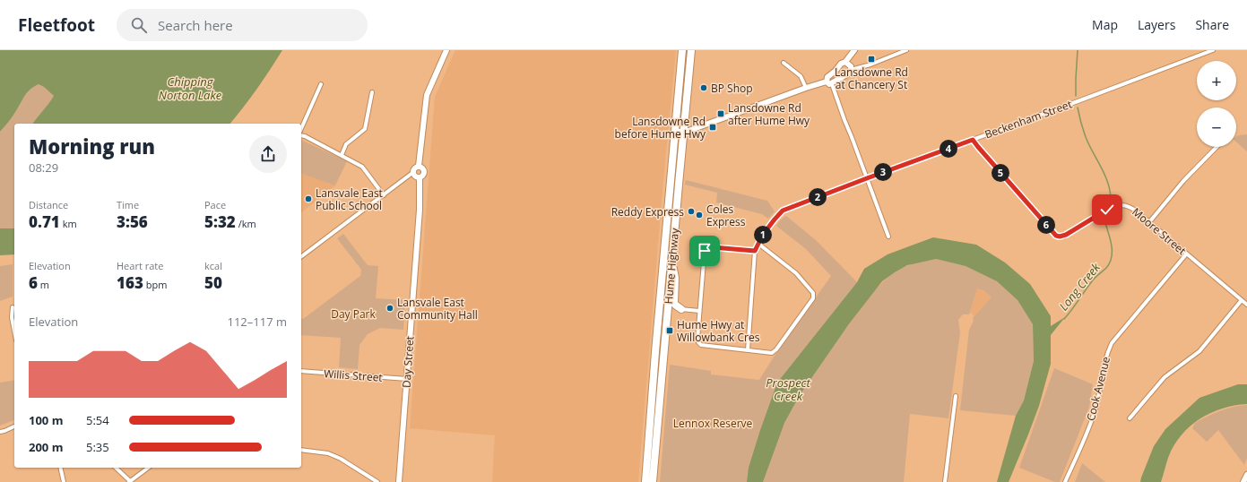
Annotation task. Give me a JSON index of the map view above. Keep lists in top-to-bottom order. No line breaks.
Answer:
{"streets":{"highway":["Hume Highway"],"street":["Beckenham Street","Moore Street","Day Street","Willis Street","Cook Avenue"]},"crossings":[["Beckenham Street","Moore Street"],["Moore Street","Cook Avenue"],["Day Street","Willis Street"]],"water":["Chipping Norton Lake","Long Creek","Prospect Creek"],"parks":["Day Park","Lennox Reserve"],"places":{"transit":["Lansdowne Rd at Chancery St","Lansdowne Rd after Hume Hwy","Lansdowne Rd before Hume Hwy","Hume Hwy at Willowbank Cres"],"other":["BP Shop","Lansvale East Public School","Reddy Express","Coles Express","Lansvale East Community Hall"]},"page":{"header":"Fleetfoot","search":"Search here","nav":["Map","Layers","Share"],"map_buttons":["+","−"],"heading":["Morning run","08:29"],"pins":["4","3","5","2","6","1"],"stats":[["Distance","0.71 km"],["Time","3:56"],["Pace","5:32 /km"],["Elevation","6 m"],["Heart rate","163 bpm"],["kcal","50"]],"chart":["Elevation","112–117 m"],"list":[{"name":"100 m","note":"5:54"},{"name":"200 m","note":"5:35"}]}}
